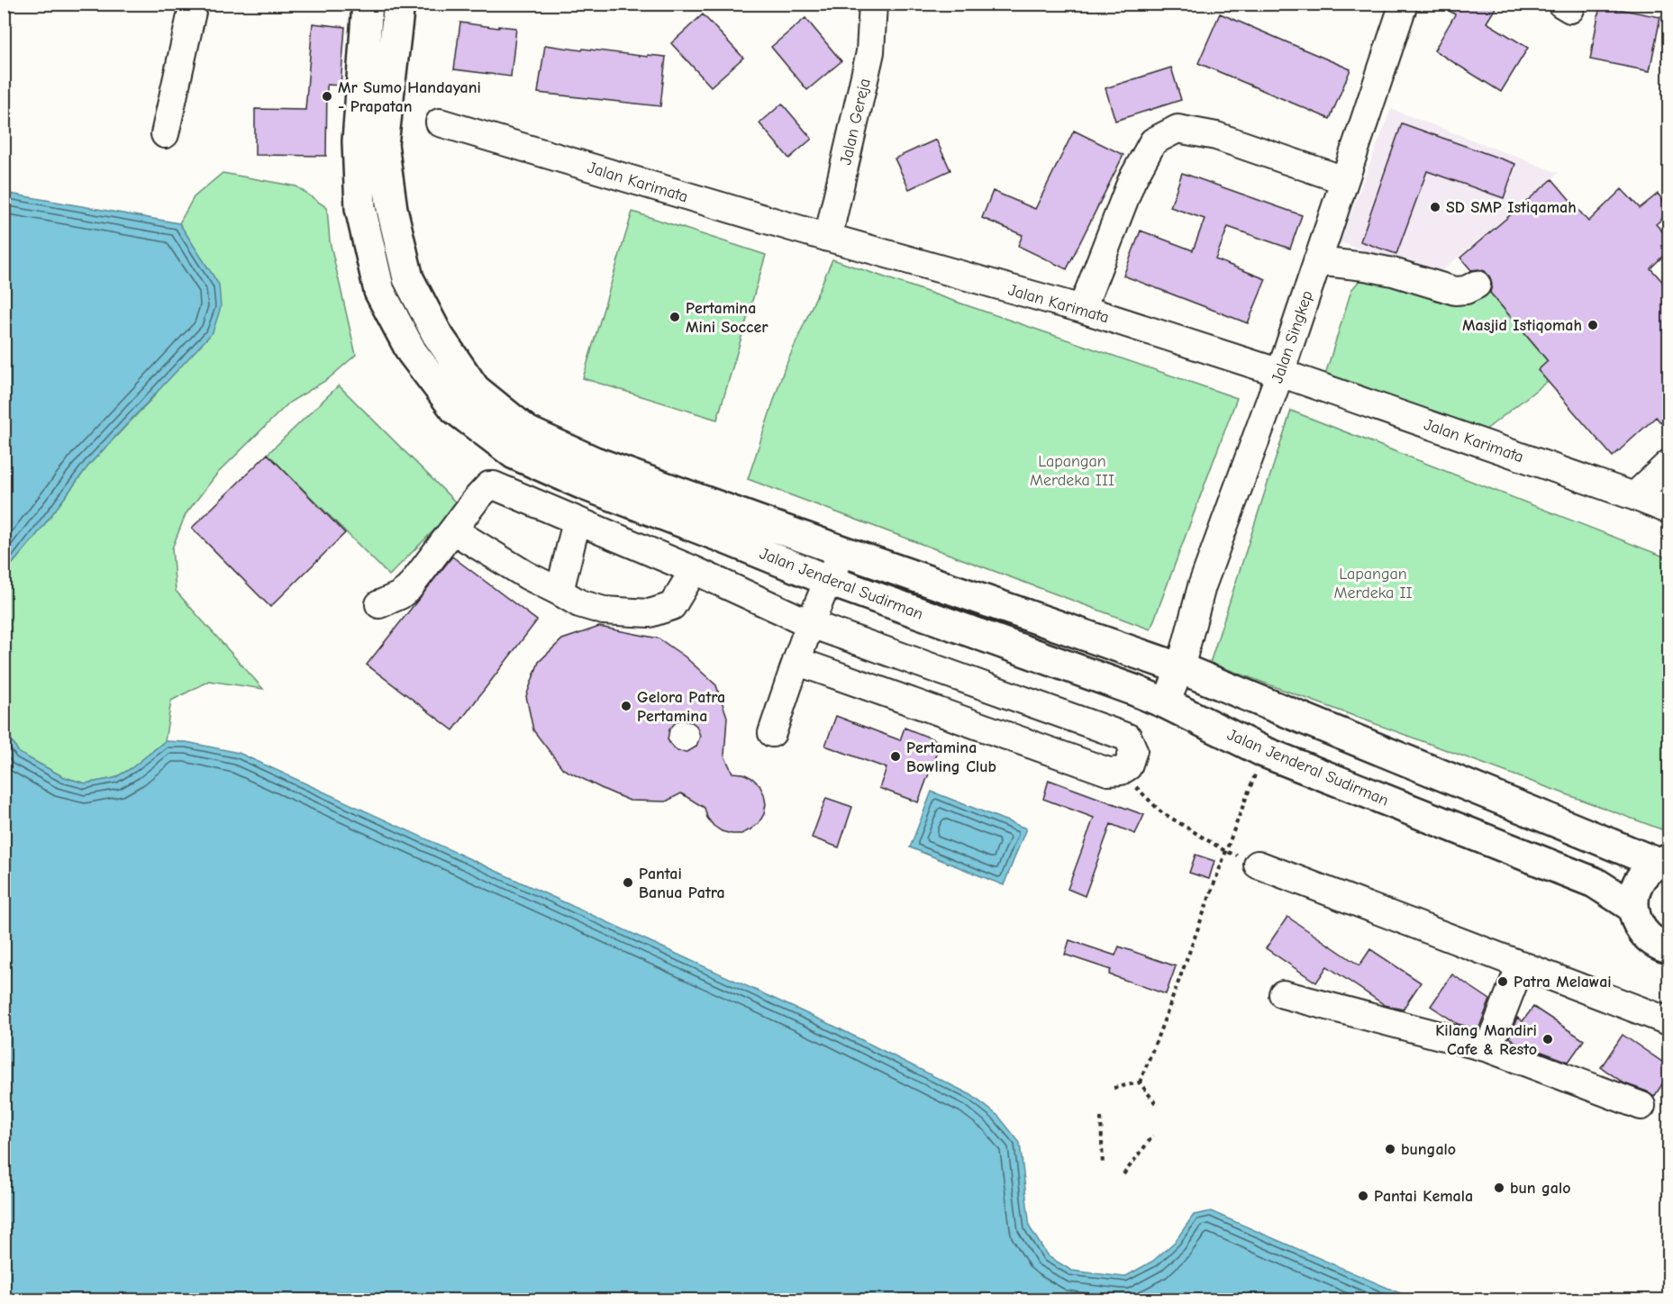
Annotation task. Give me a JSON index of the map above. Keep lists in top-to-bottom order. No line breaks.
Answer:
{"streets":{"highway":["Jalan Jenderal Sudirman"],"street":["Jalan Gereja","Jalan Karimata","Jalan Singkep"]},"crossings":[["Jalan Gereja","Jalan Karimata"],["Jalan Karimata","Jalan Singkep"],["Jalan Singkep","Jalan Jenderal Sudirman"]],"parks":["Lapangan Merdeka III","Lapangan Merdeka II"],"places":["Mr Sumo Handayani - Prapatan","SD SMP Istiqamah","Pertamina Mini Soccer","Masjid Istiqomah","Gelora Patra Pertamina","Pertamina Bowling Club","Pantai Banua Patra","Patra Melawai","Kilang Mandiri Cafe & Resto","bungalo","bun galo","Pantai Kemala"]}
